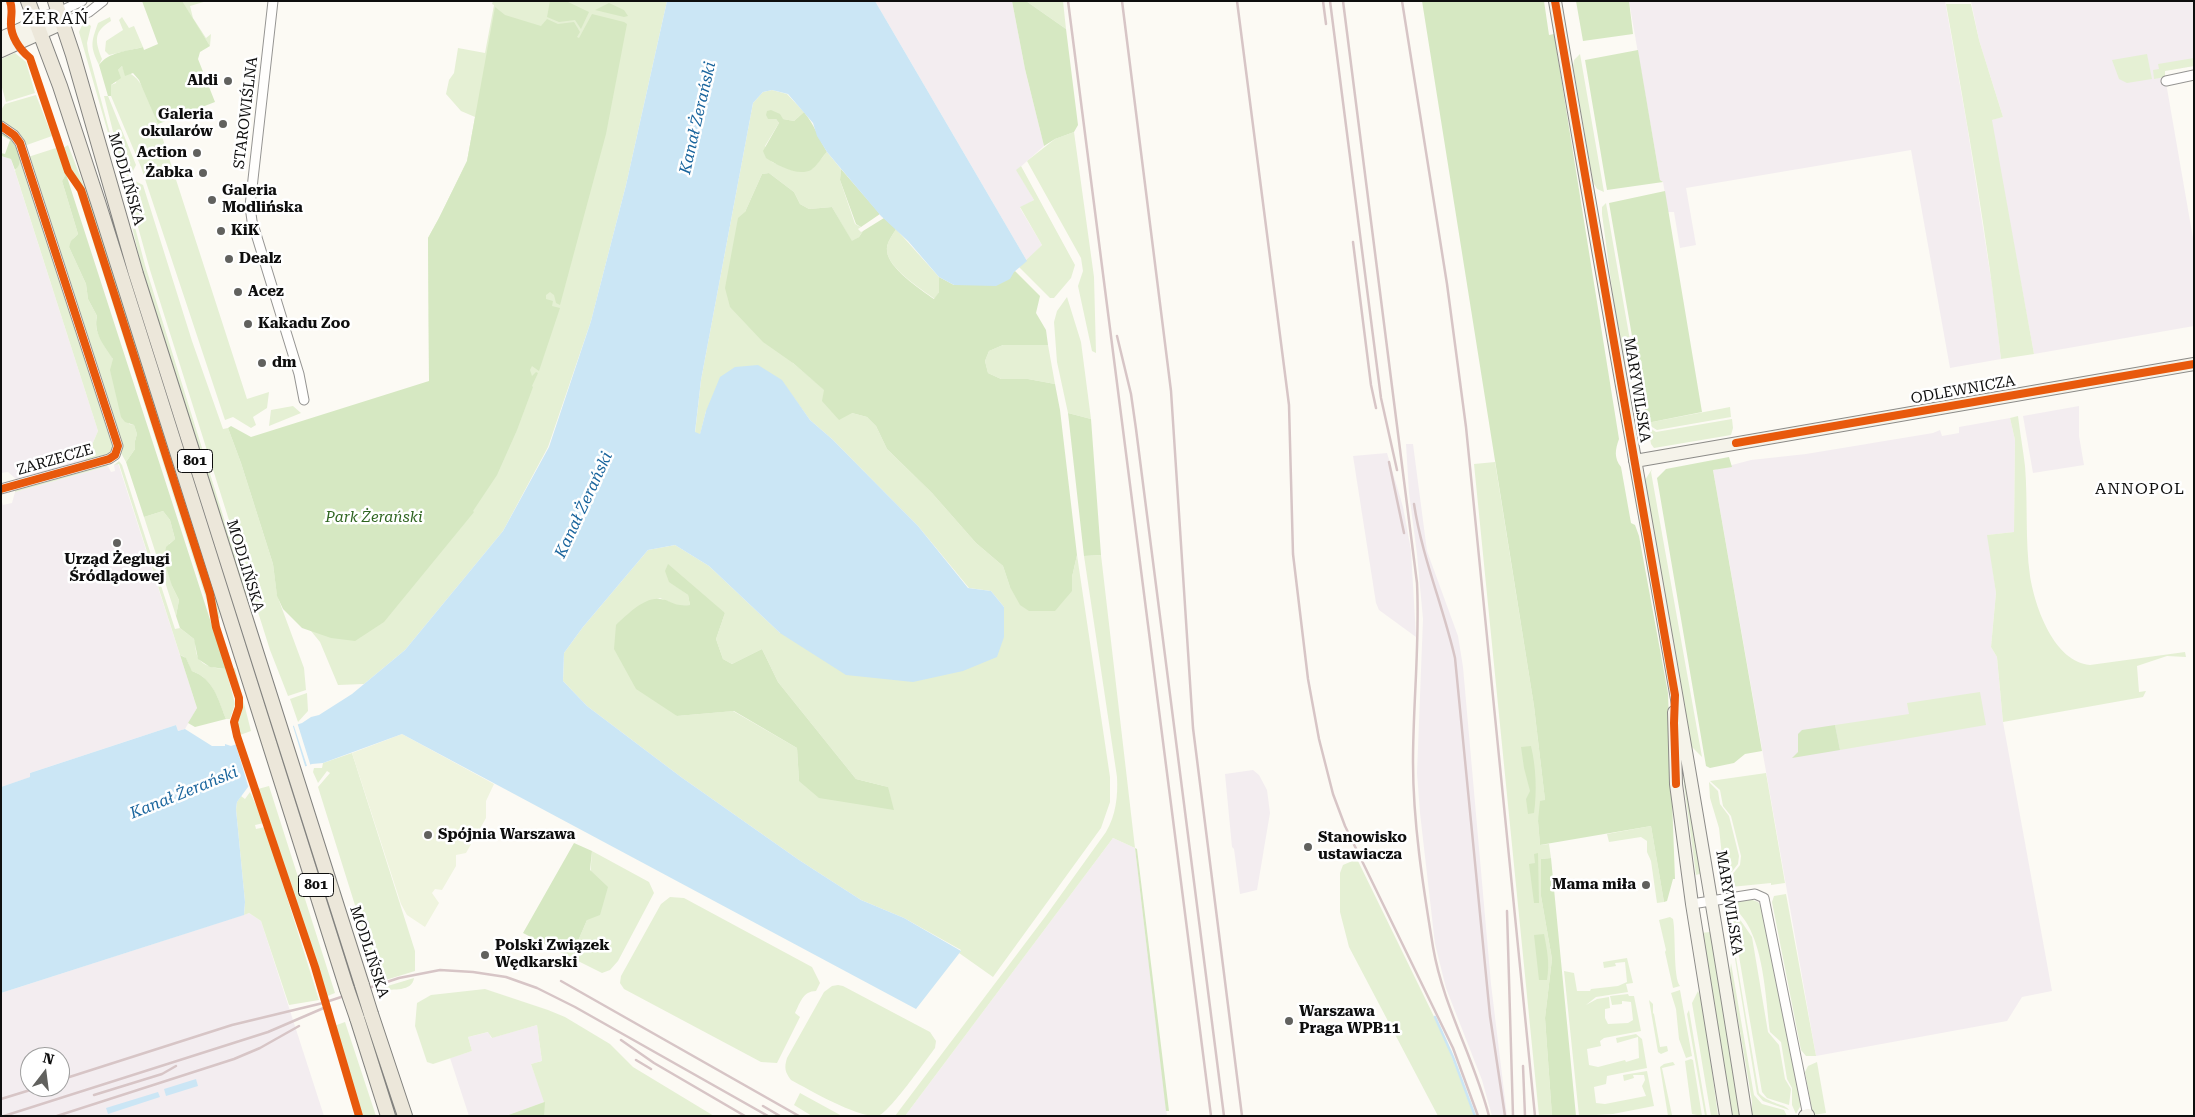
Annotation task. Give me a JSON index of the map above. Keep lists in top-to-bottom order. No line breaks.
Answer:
{"streets":{"main road":["MODLIŃSKA","MARYWILSKA","ODLEWNICZA","801"],"street":["STAROWIŚLNA","ZARZECZE"]},"crossings":[["MARYWILSKA","ODLEWNICZA"]],"districts":["ŻERAŃ","ANNOPOL"],"water":["Kanał Żerański"],"parks":["Park Żerański"],"places":["Aldi","Galeria okularów","Action","Żabka","Galeria Modlińska","KiK","Dealz","Acez","Kakadu Zoo","dm","Urząd Żeglugi Śródlądowej","Spójnia Warszawa","Stanowisko ustawiacza","Mama miła","Polski Związek Wędkarski","Warszawa Praga WPB11"],"north":"top"}
